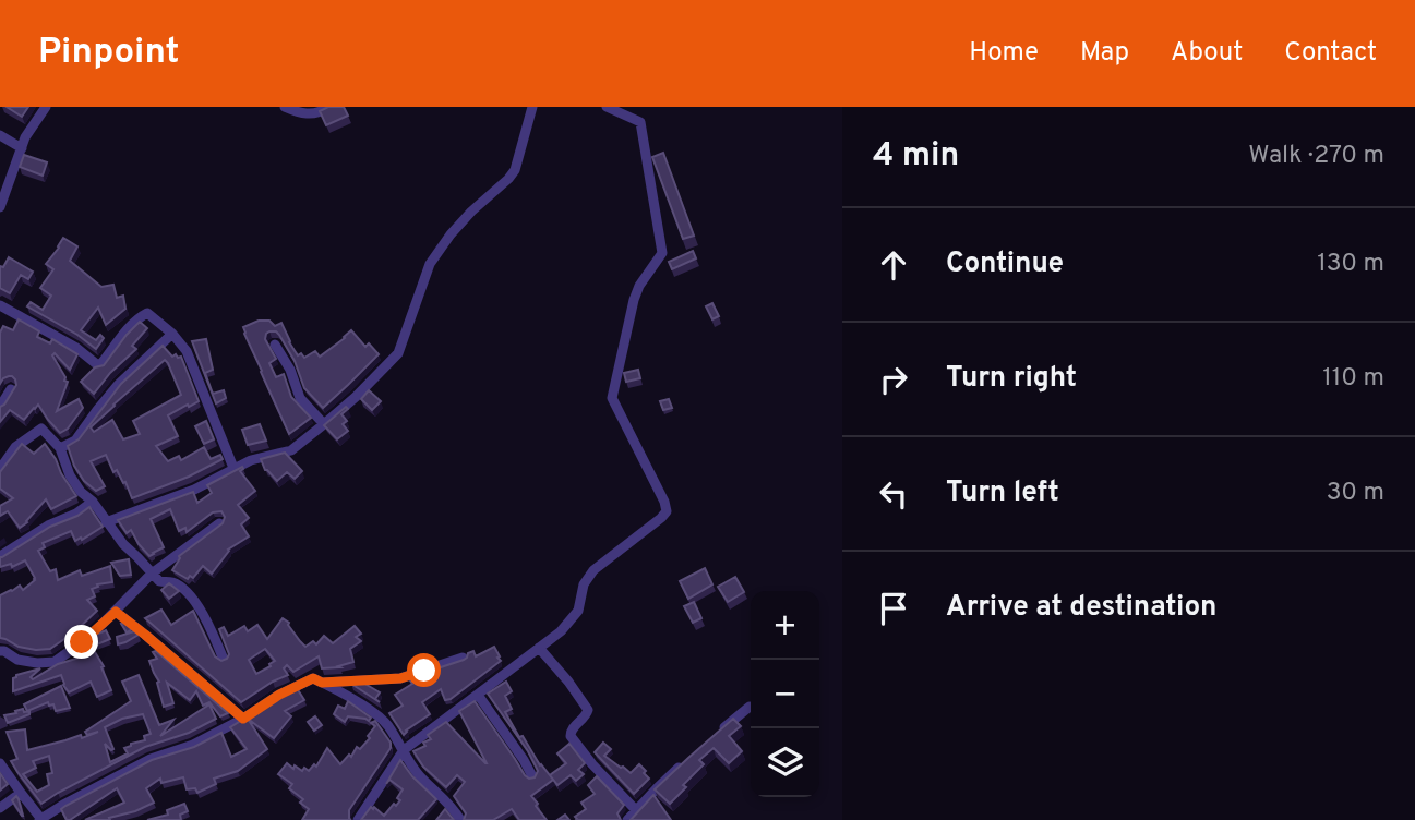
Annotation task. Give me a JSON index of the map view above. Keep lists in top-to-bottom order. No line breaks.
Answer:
{"page":{"header":"Pinpoint","nav":["Home","Map","About","Contact"],"heading":["4 min","Walk · 270 m"],"list":[["Continue","130 m"],["Turn right","110 m"],["Turn left","30 m"],"Arrive at destination"],"map_buttons":["+","−"]}}
